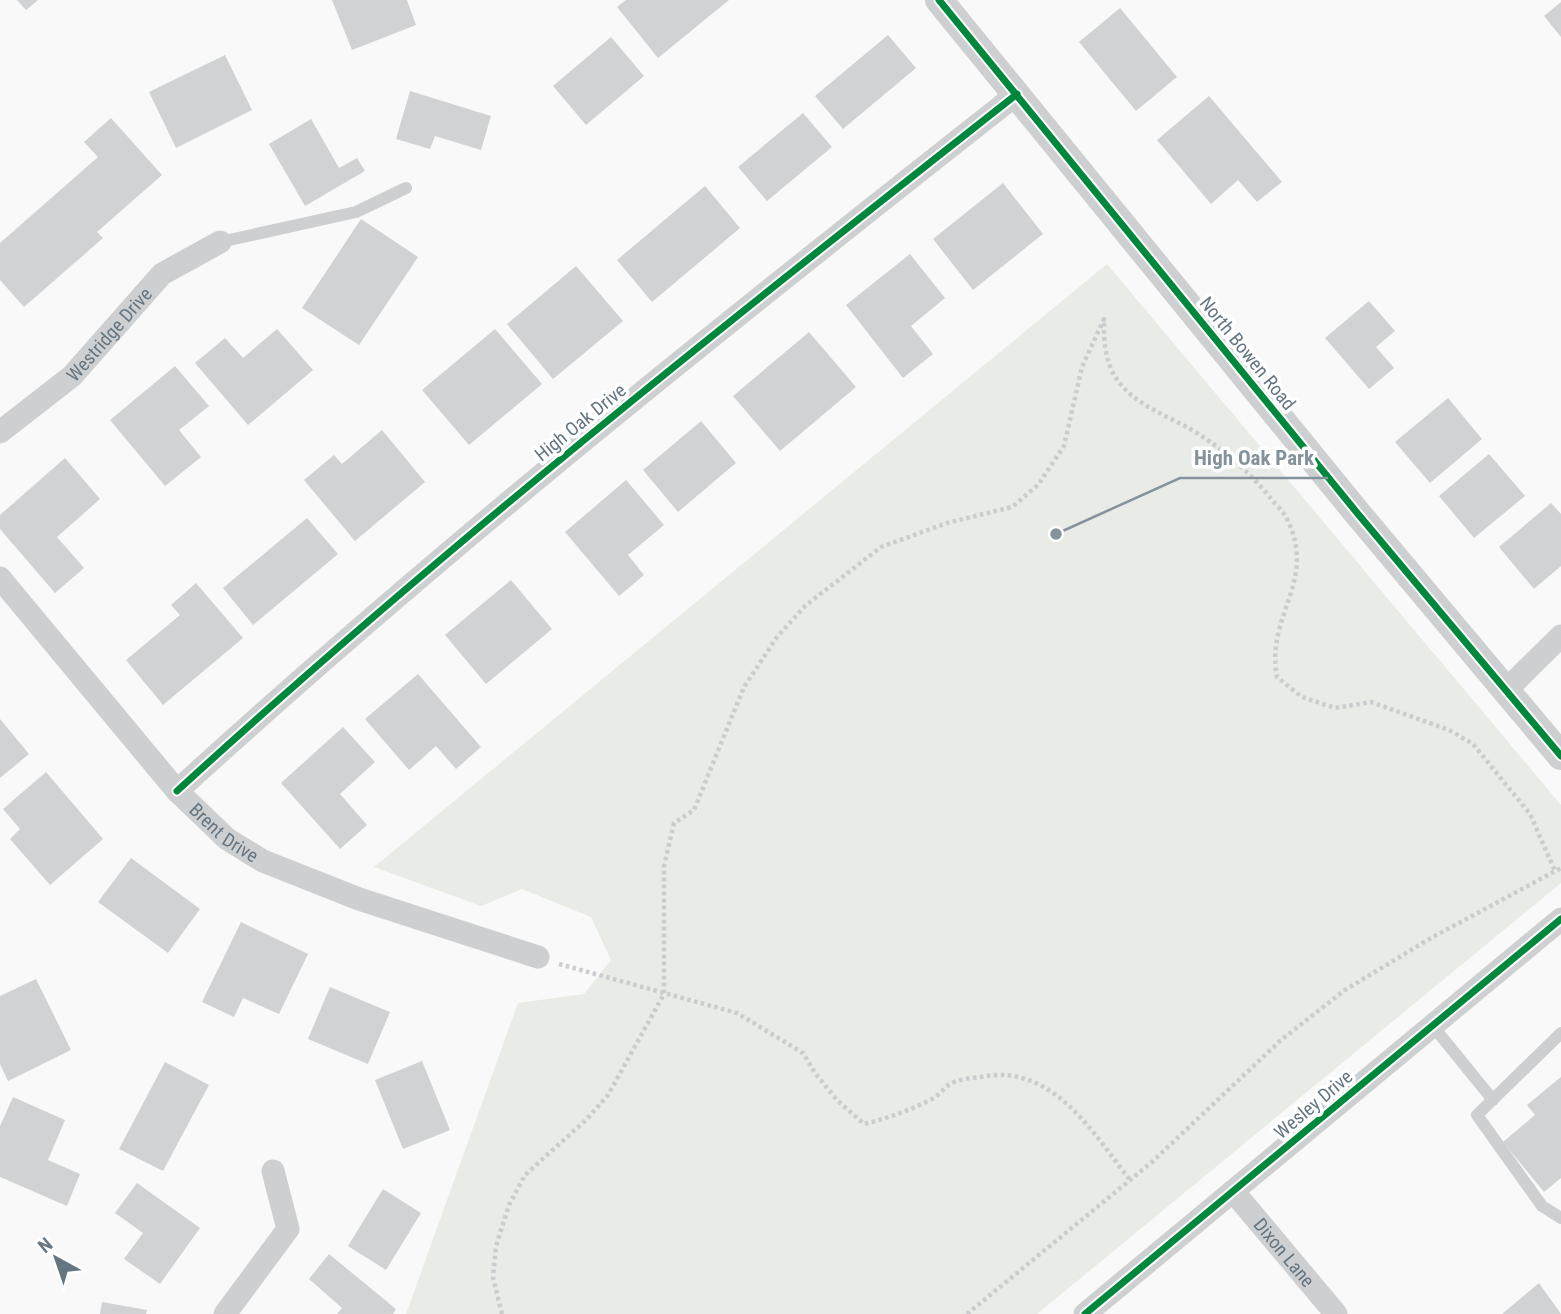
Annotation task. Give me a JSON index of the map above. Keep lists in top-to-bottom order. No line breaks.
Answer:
{"streets":{"street":["Westridge Drive","North Bowen Road","High Oak Drive","Brent Drive","Wesley Drive","Dixon Lane"]},"crossings":[["North Bowen Road","High Oak Drive"],["High Oak Drive","Brent Drive"],["Wesley Drive","Dixon Lane"]],"places":["High Oak Park"],"north":"top left"}
